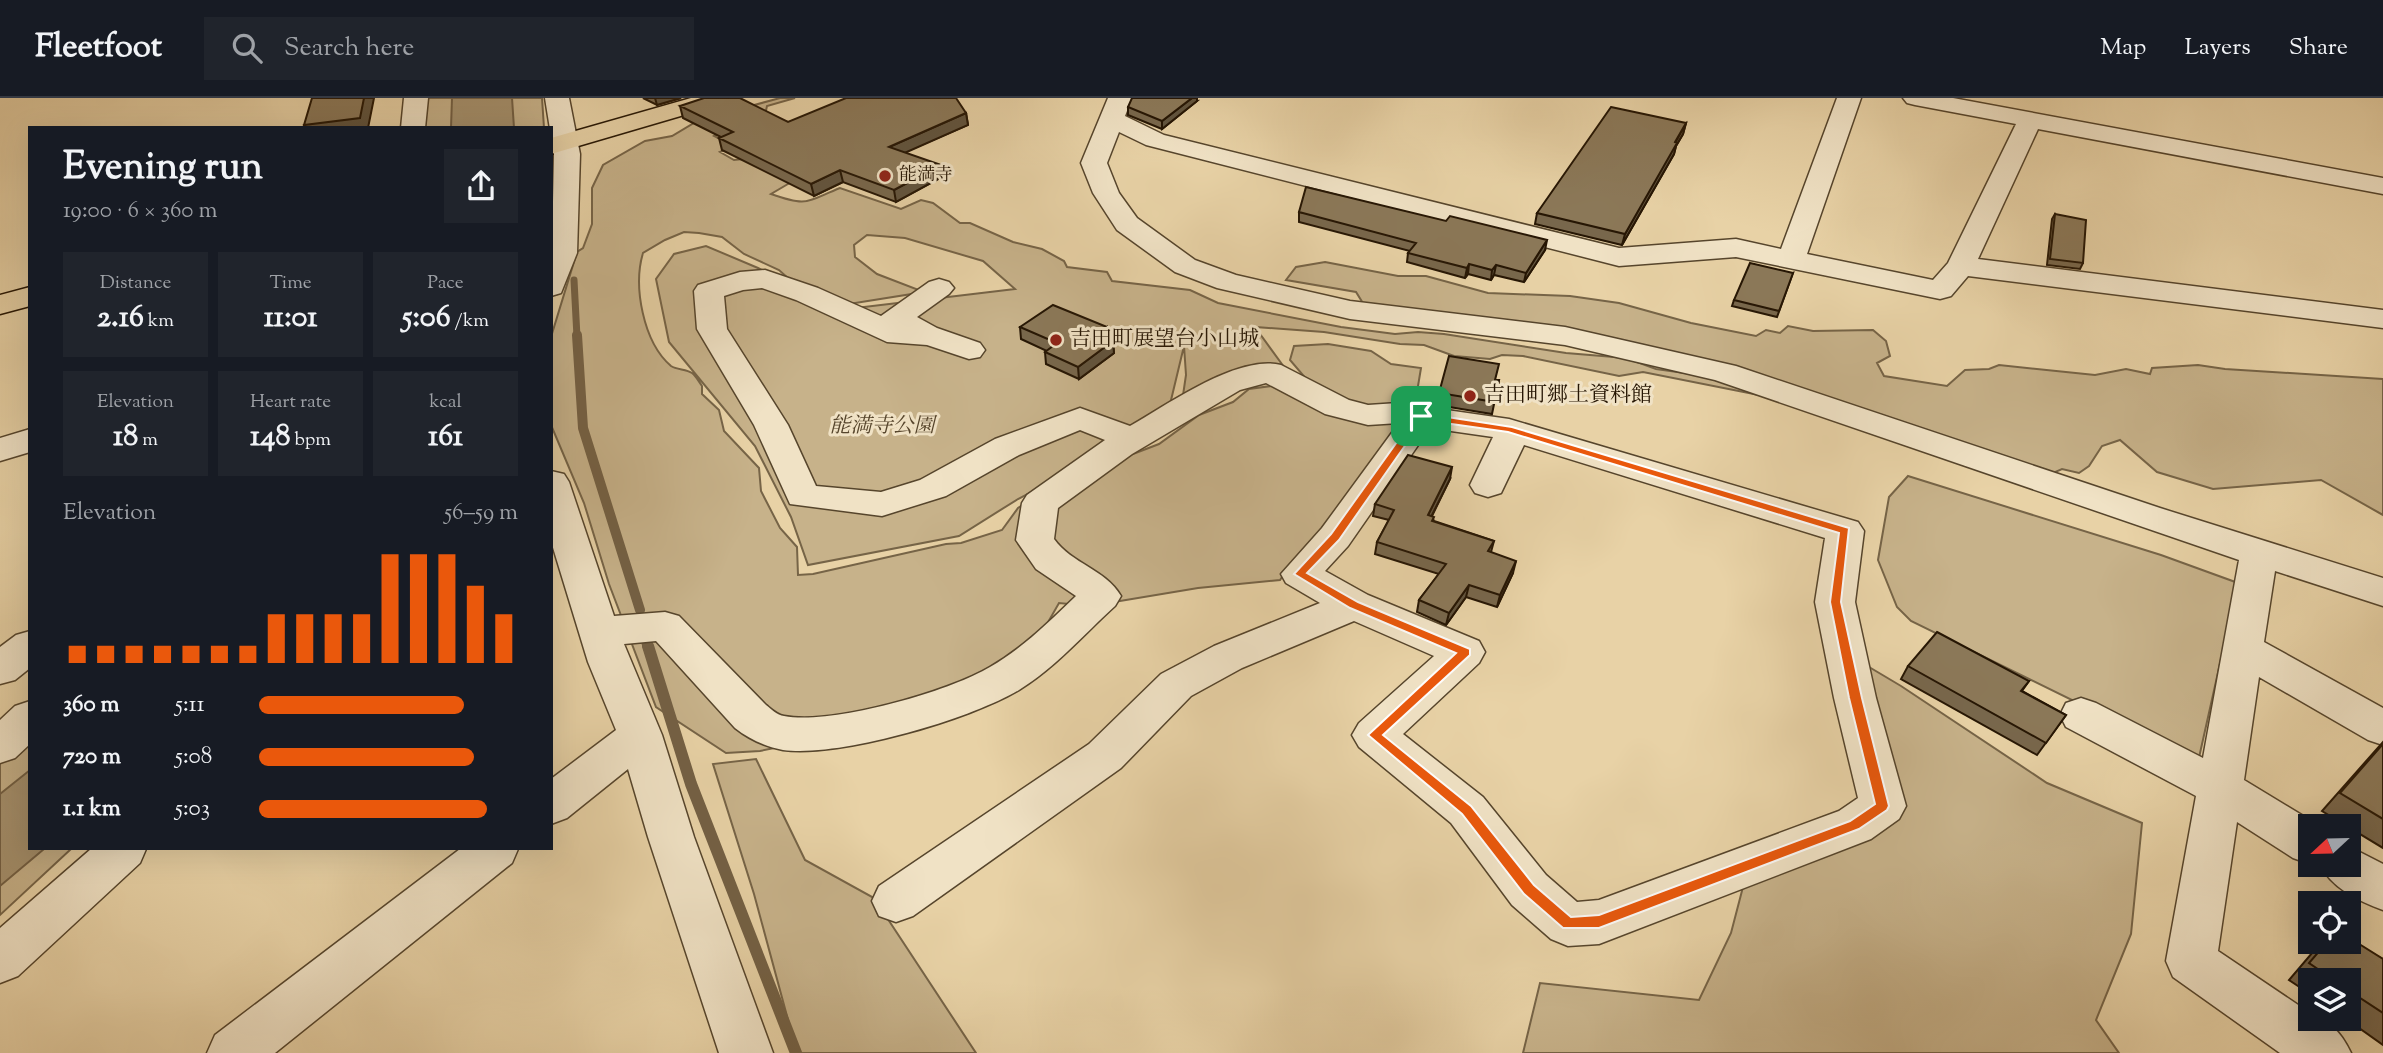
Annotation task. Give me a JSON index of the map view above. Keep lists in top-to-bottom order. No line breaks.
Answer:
{"parks":["能満寺公園"],"places":["能満寺","吉田町展望台小山城","吉田町郷土資料館"],"north":"left","page":{"header":"Fleetfoot","search":"Search here","nav":["Map","Layers","Share"],"heading":["Evening run","19:00 · 6 × 360 m"],"stats":[["Distance","2.16 km"],["Time","11:01"],["Pace","5:06 /km"],["Elevation","18 m"],["Heart rate","148 bpm"],["kcal","161"]],"chart":["Elevation","56–59 m"],"list":[{"name":"360 m","note":"5:11"},{"name":"720 m","note":"5:08"},{"name":"1.1 km","note":"5:03"}]}}
